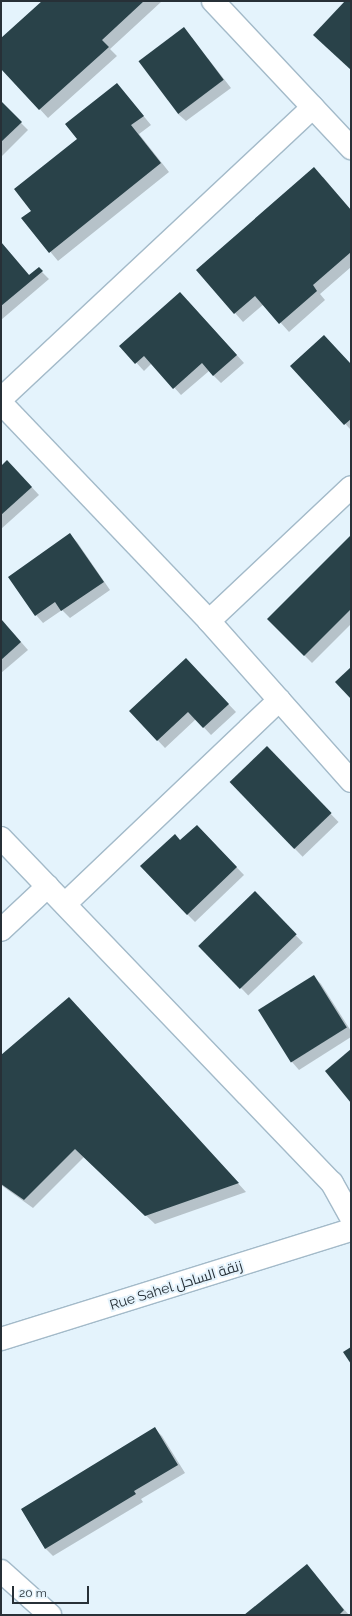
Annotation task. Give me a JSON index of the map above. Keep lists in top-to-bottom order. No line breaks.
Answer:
{"streets":{"street":["Rue Sahel زنقة الساحل"]},"scale_bar":"20 m"}
